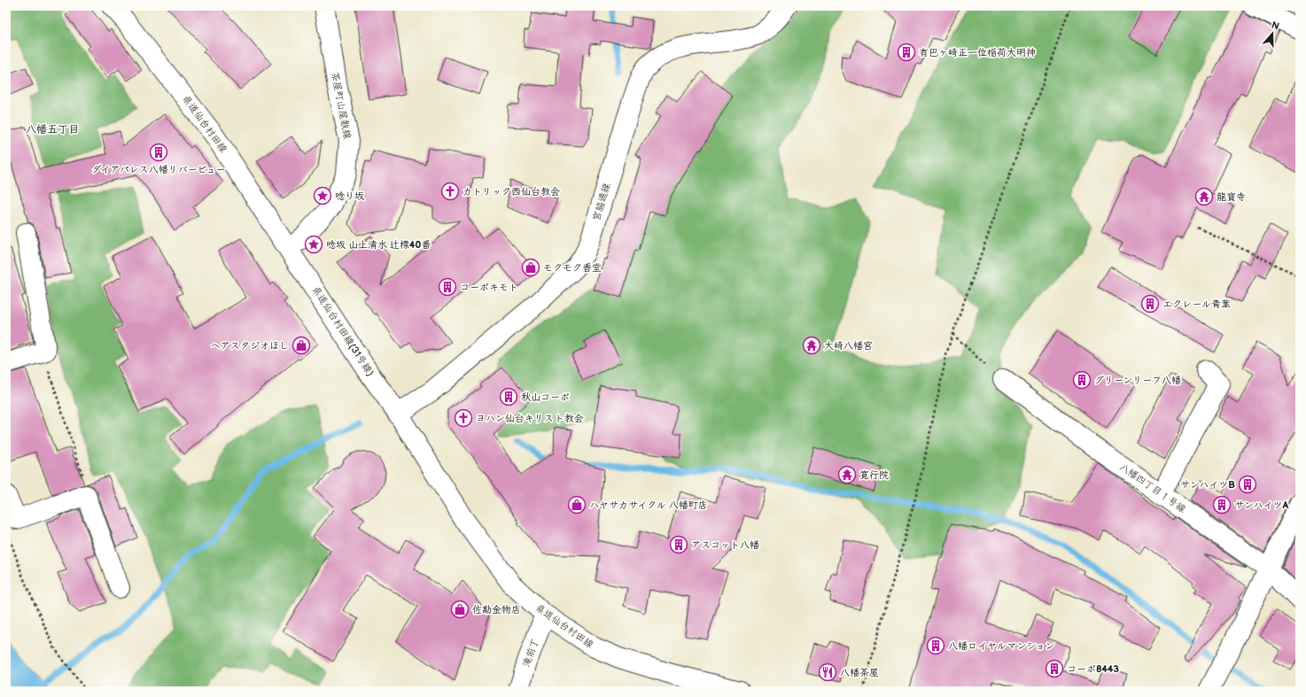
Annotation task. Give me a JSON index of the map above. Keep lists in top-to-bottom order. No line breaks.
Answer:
{"streets":{"street":["茶屋町山屋敷線","県道仙台村田線","宮脇通線","県道仙台村田線(31号線)","八幡四丁目１号線","滝前丁"]},"crossings":[["茶屋町山屋敷線","県道仙台村田線"],["茶屋町山屋敷線","県道仙台村田線(31号線)"],["県道仙台村田線","宮脇通線"],["県道仙台村田線","県道仙台村田線(31号線)"],["県道仙台村田線","滝前丁"],["宮脇通線","県道仙台村田線(31号線)"]],"districts":["八幡五丁目"],"places":{"building":["有巴ヶ崎正一位稲荷大明神","ダイアパレス八幡リバービュー","コーポキモト","エクレール青葉","グリーンリーフ八幡","秋山コーポ","サンハイツB","サンハイツA","アスコット八幡","八幡ロイヤルマンション","コーポ8443"],"church":["カトリック西仙台教会","ヨハン仙台キリスト教会"],"place":["唸り坂","唸坂 山上清水 辻標40番"],"temple":["龍寳寺","大崎八幡宮","寛行院"],"shop":["モクモク香堂","ヘアスタジオほし","ハヤサカサイクル 八幡町店","佐勘金物店"],"restaurant":["八幡茶屋"]},"north":"top"}
